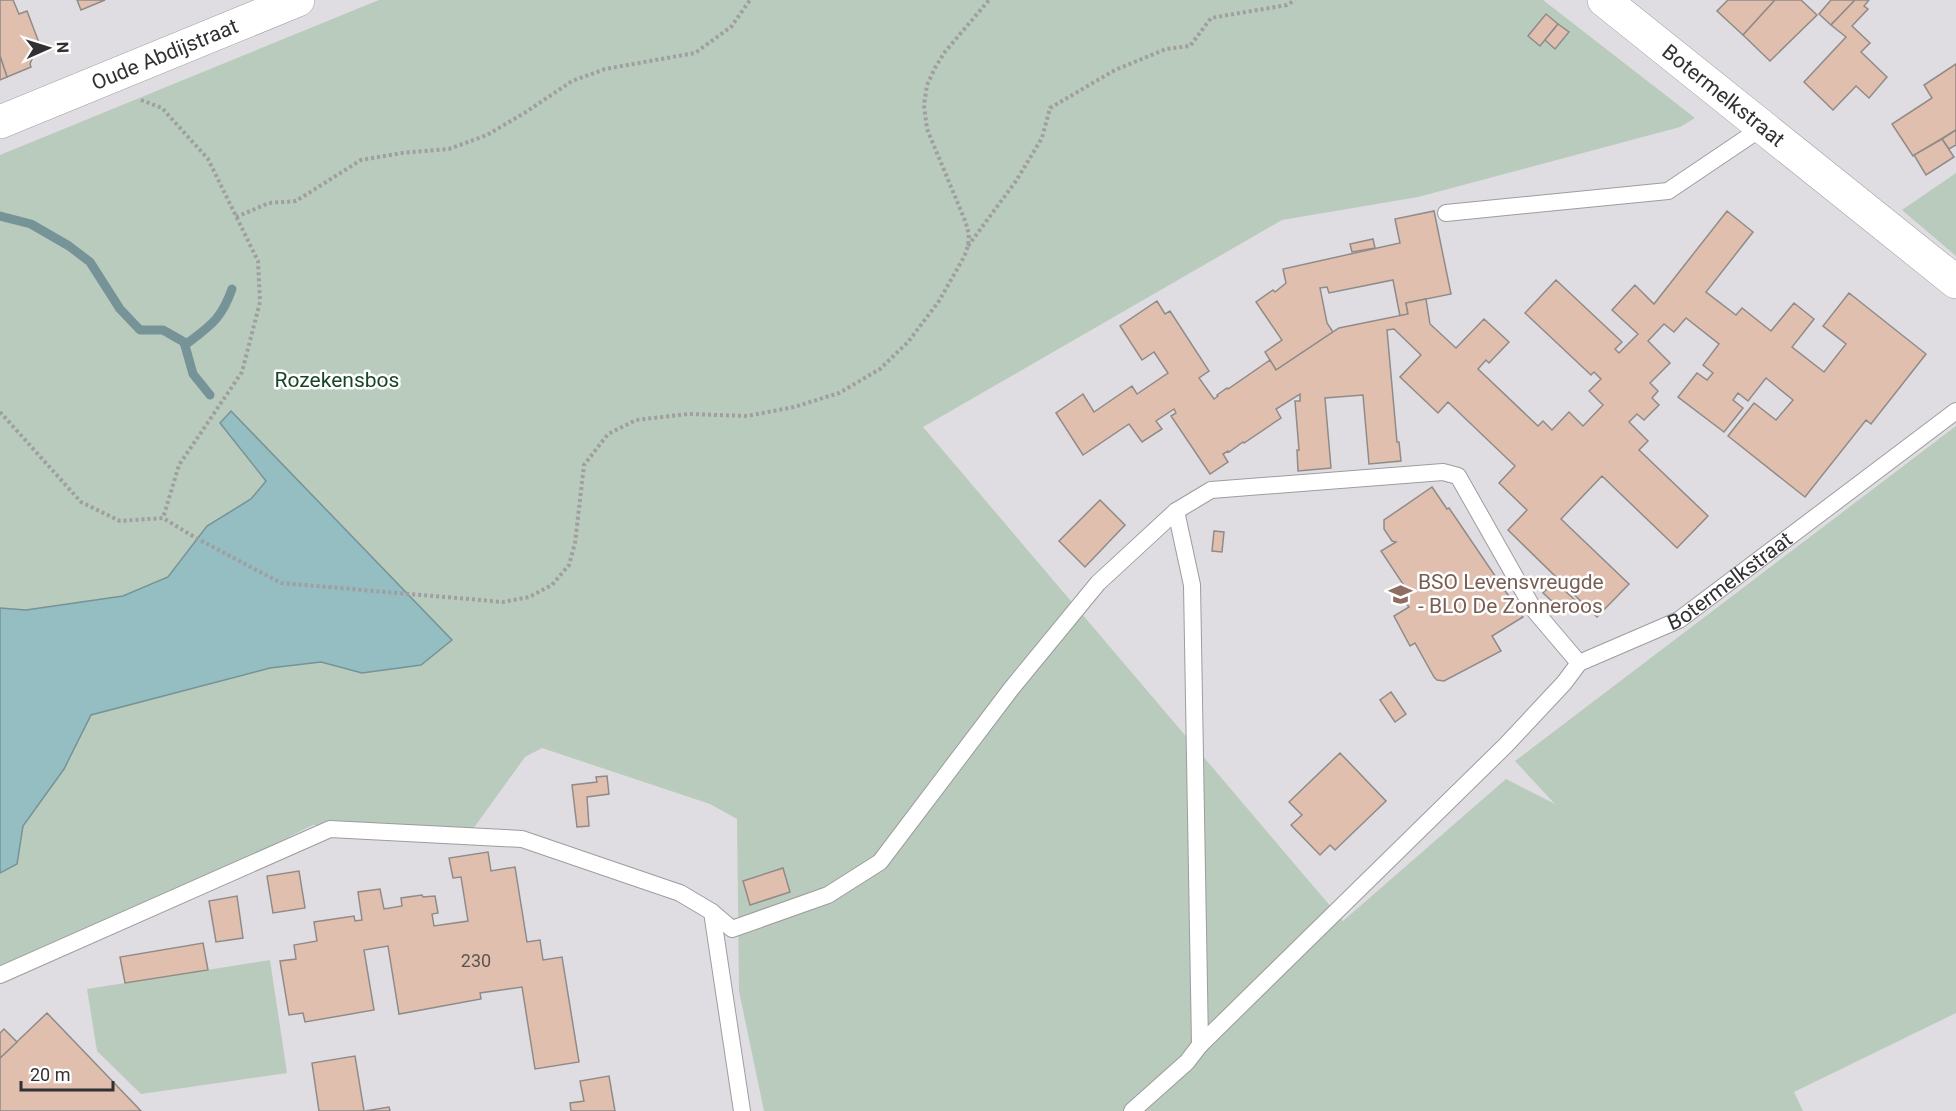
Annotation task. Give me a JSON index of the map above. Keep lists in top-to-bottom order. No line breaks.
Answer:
{"streets":{"street":["Oude Abdijstraat","Botermelkstraat"]},"parks":["Rozekensbos"],"places":{"school or university":["BSO Levensvreugde - BLO De Zonneroos"]},"house_numbers":["230"],"scale_bar":"20 m","north":"right"}
